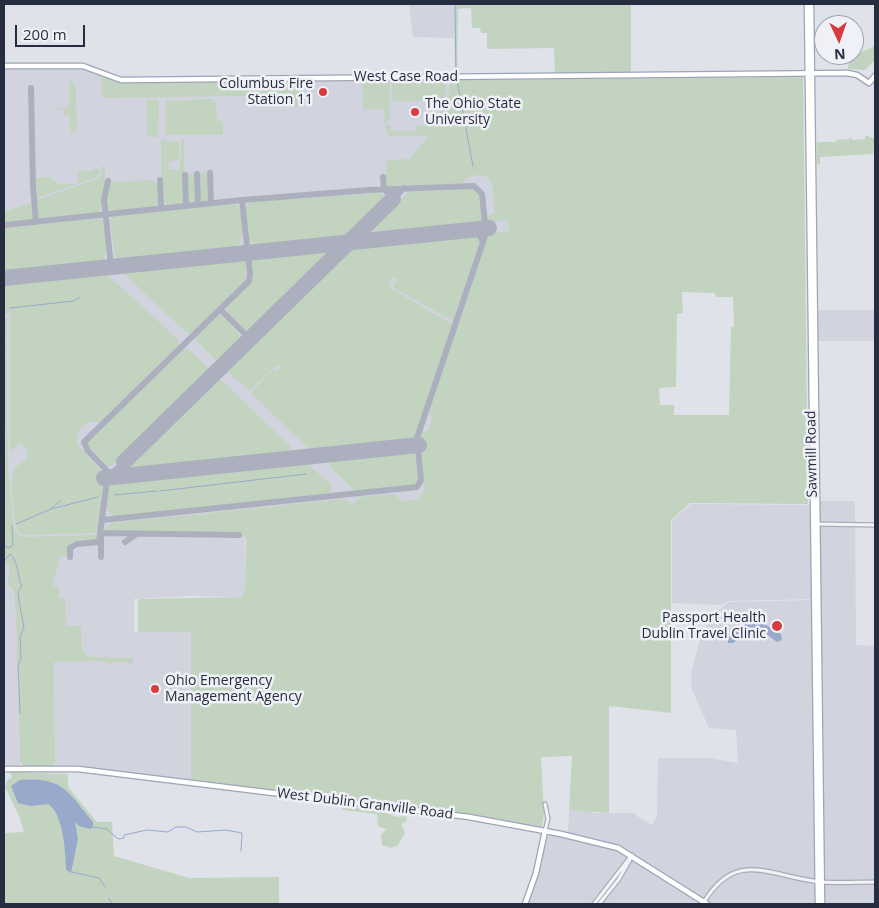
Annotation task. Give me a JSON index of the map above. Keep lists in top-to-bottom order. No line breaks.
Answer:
{"streets":{"main road":["West Case Road","Sawmill Road","West Dublin Granville Road"]},"crossings":[["West Case Road","Sawmill Road"]],"places":["Columbus Fire Station 11","The Ohio State University","Passport Health Dublin Travel Clinic","Ohio Emergency Management Agency"],"scale_bar":"200 m","north":"bottom"}
